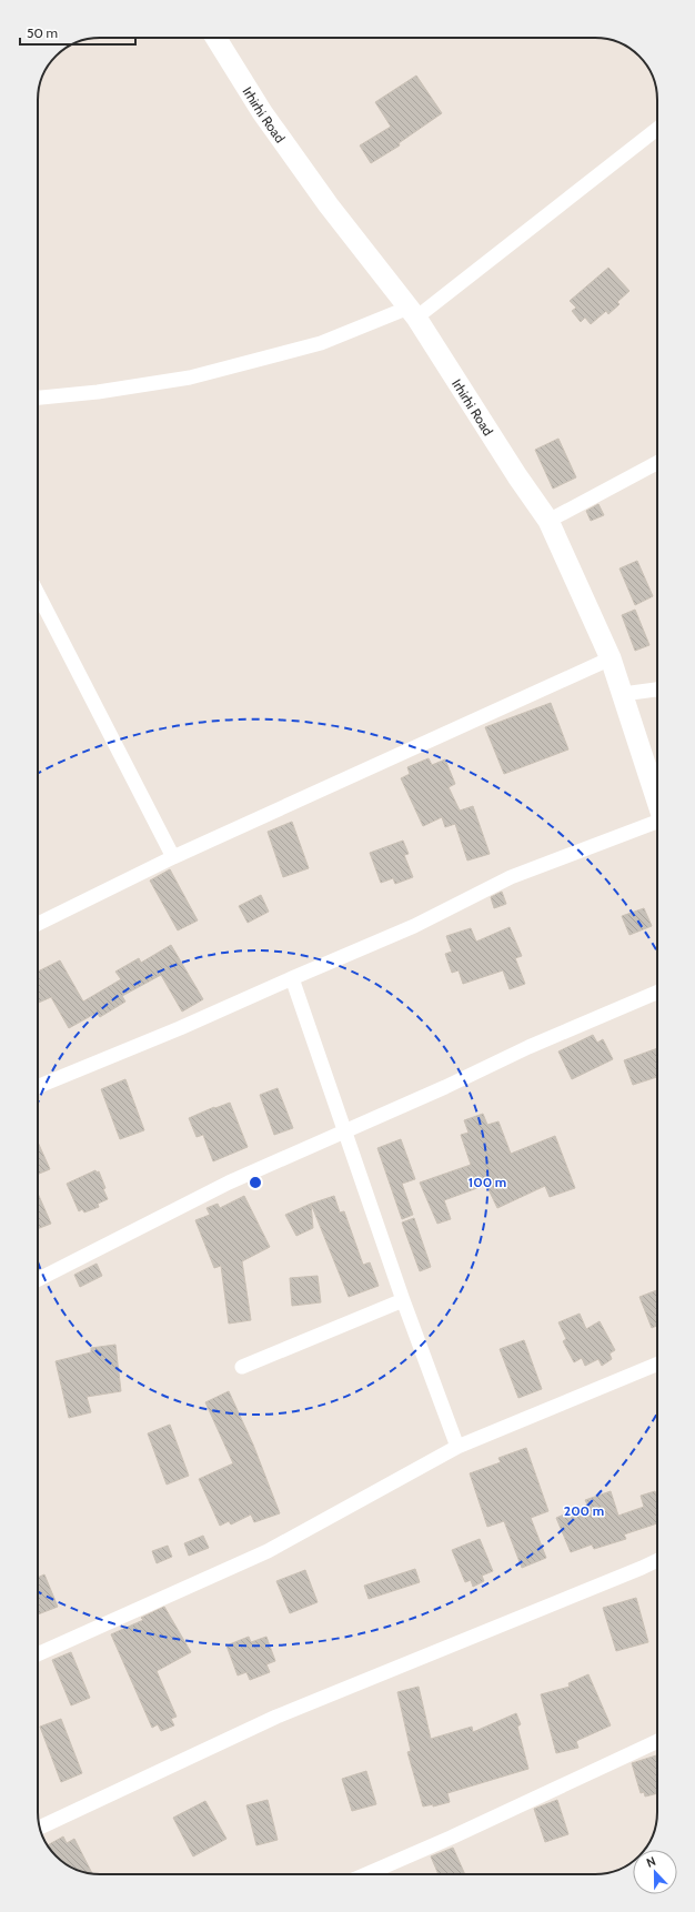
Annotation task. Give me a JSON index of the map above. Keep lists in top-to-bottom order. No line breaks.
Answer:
{"streets":{"street":["Irhirhi Road"]},"scale_bar":"50 m","north":"top","rings":["100 m","200 m"]}
